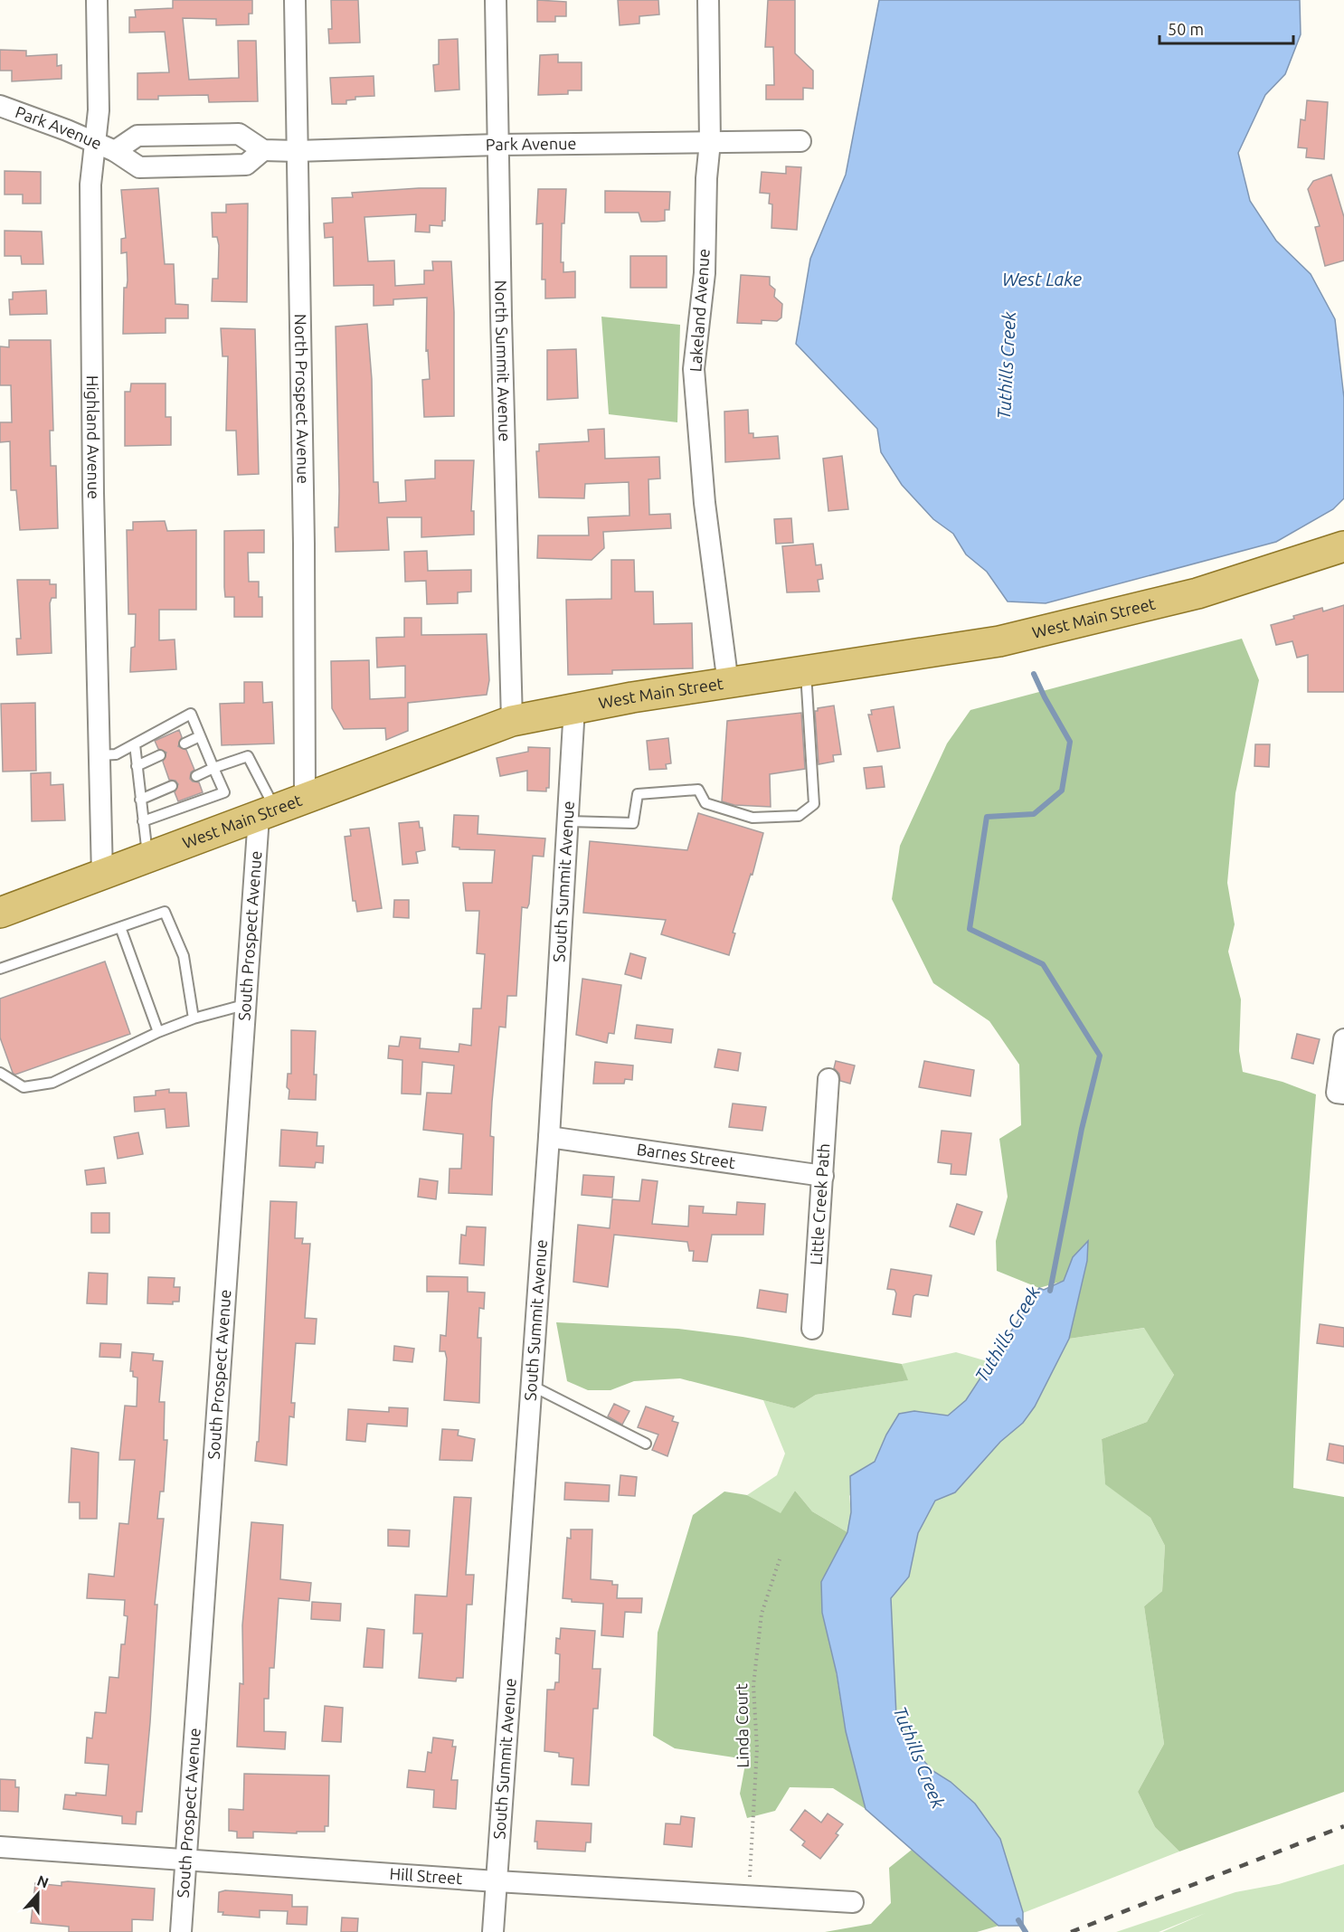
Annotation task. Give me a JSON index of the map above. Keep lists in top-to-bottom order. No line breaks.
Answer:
{"streets":{"main road":["West Main Street"],"street":["Park Avenue","Lakeland Avenue","North Summit Avenue","North Prospect Avenue","Highland Avenue","South Summit Avenue","South Prospect Avenue","Barnes Street","Little Creek Path","Hill Street"],"path":["Linda Court"]},"crossings":[["Park Avenue","Lakeland Avenue"],["Park Avenue","North Summit Avenue"],["Park Avenue","North Prospect Avenue"],["Park Avenue","Highland Avenue"],["Lakeland Avenue","West Main Street"],["North Summit Avenue","West Main Street"],["North Prospect Avenue","West Main Street"],["Highland Avenue","West Main Street"],["West Main Street","South Summit Avenue"],["West Main Street","South Prospect Avenue"],["South Summit Avenue","Barnes Street"],["South Summit Avenue","Hill Street"],["South Prospect Avenue","Hill Street"],["Barnes Street","Little Creek Path"],["Linda Court","Hill Street"]],"water":["West Lake","Tuthills Creek"],"scale_bar":"50 m","north":"top"}
